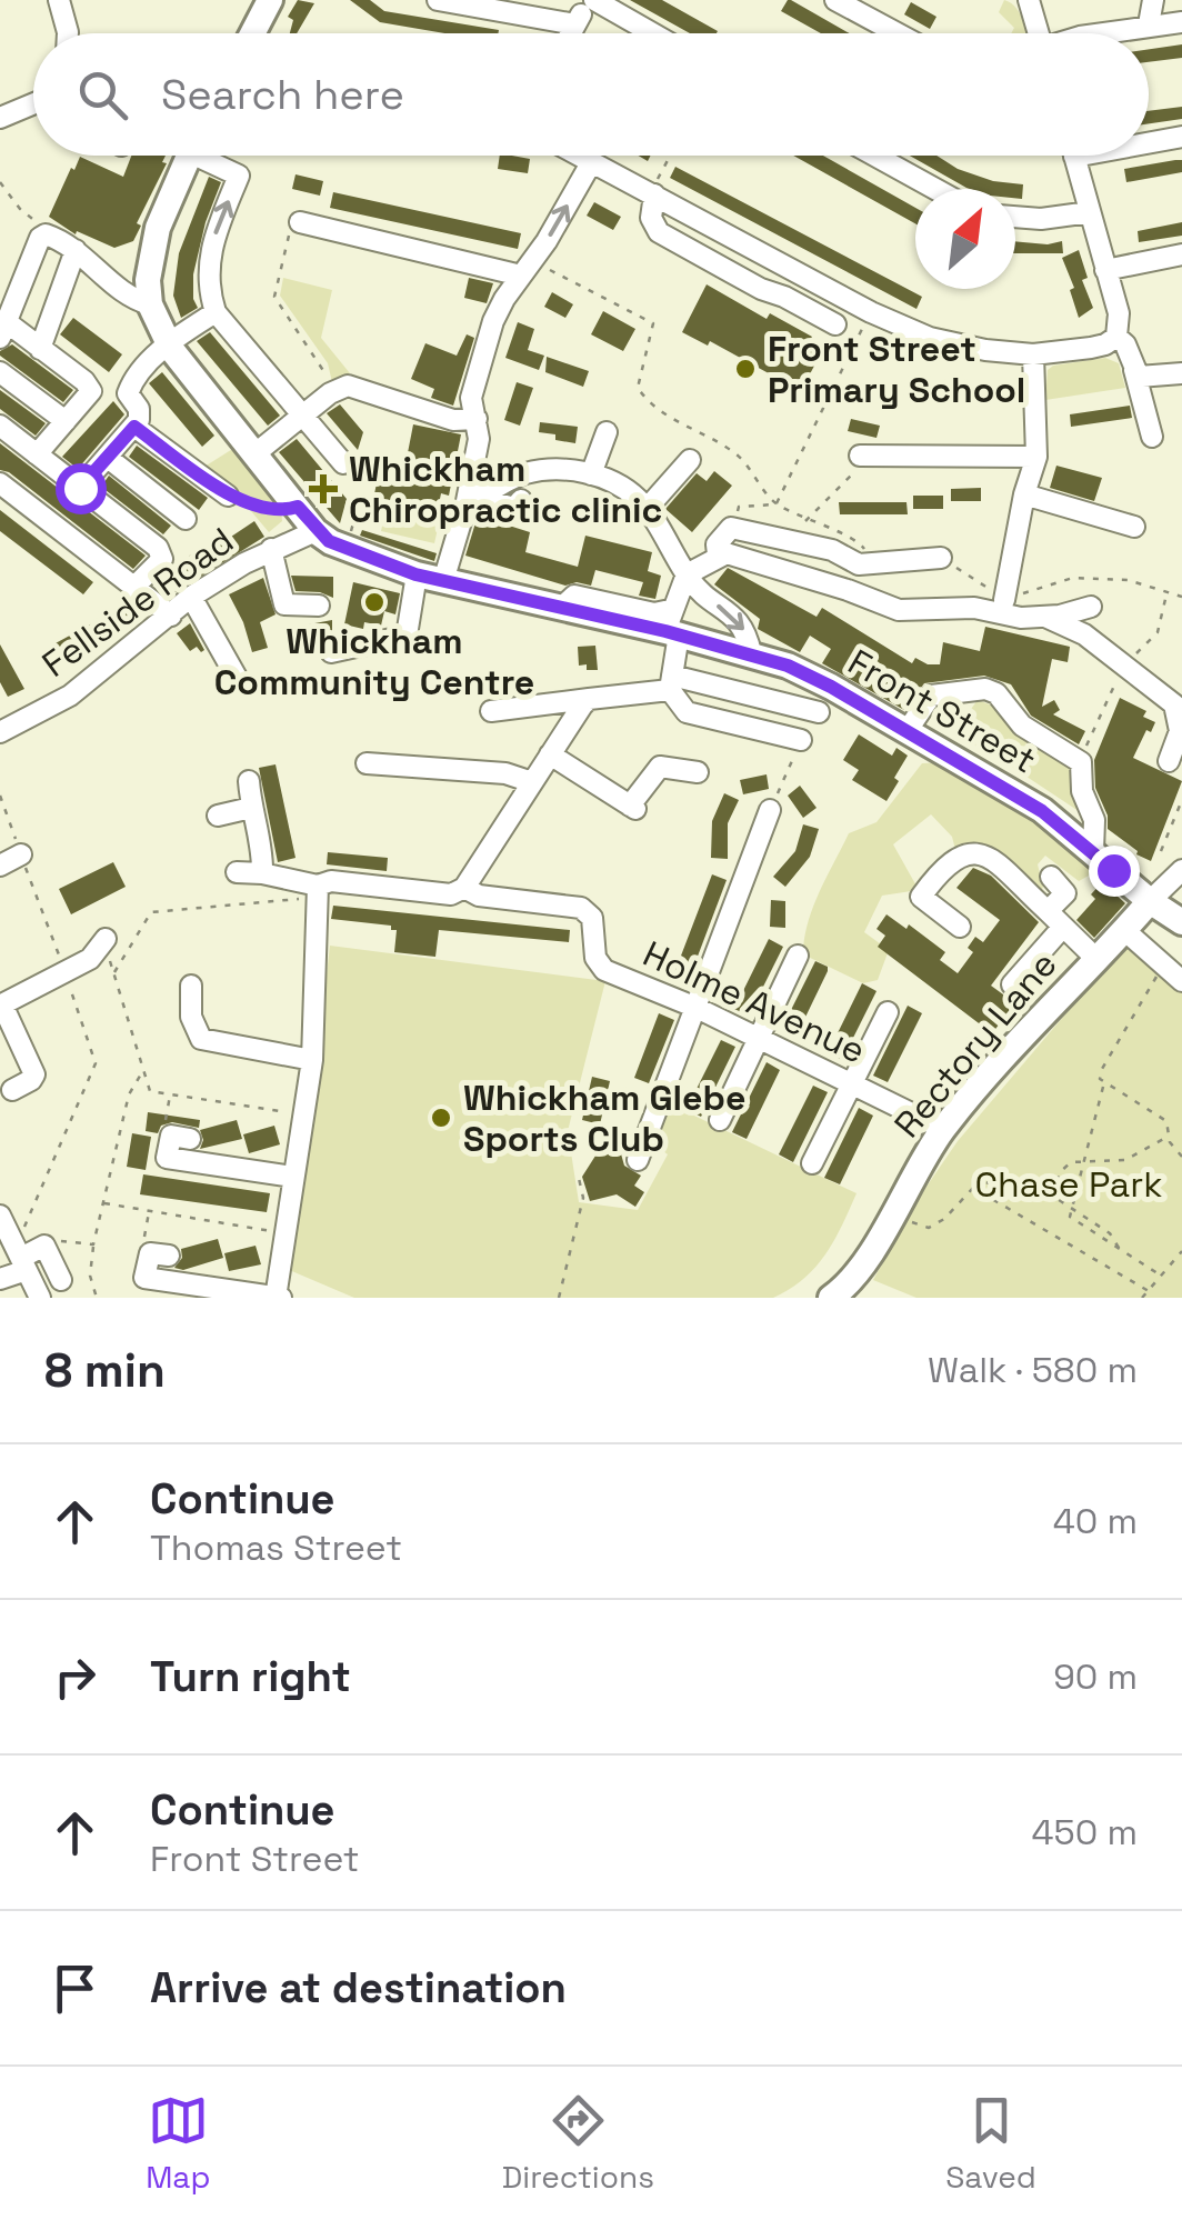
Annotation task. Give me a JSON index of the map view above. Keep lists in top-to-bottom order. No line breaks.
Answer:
{"streets":{"main road":["Front Street","Rectory Lane"],"street":["Fellside Road","Holme Avenue"]},"crossings":[["Fellside Road","Front Street"],["Front Street","Rectory Lane"],["Holme Avenue","Rectory Lane"]],"parks":["Chase Park"],"places":{"other":["Front Street Primary School","Whickham Community Centre","Whickham Glebe Sports Club"],"health":["Whickham Chiropractic clinic"]},"north":"top right","page":{"search":"Search here","heading":["8 min","Walk · 580 m"],"list":[["Continue","Thomas Street","40 m"],["Turn right","90 m"],["Continue","Front Street","450 m"],"Arrive at destination"],"nav":["Map","Directions","Saved"]}}
